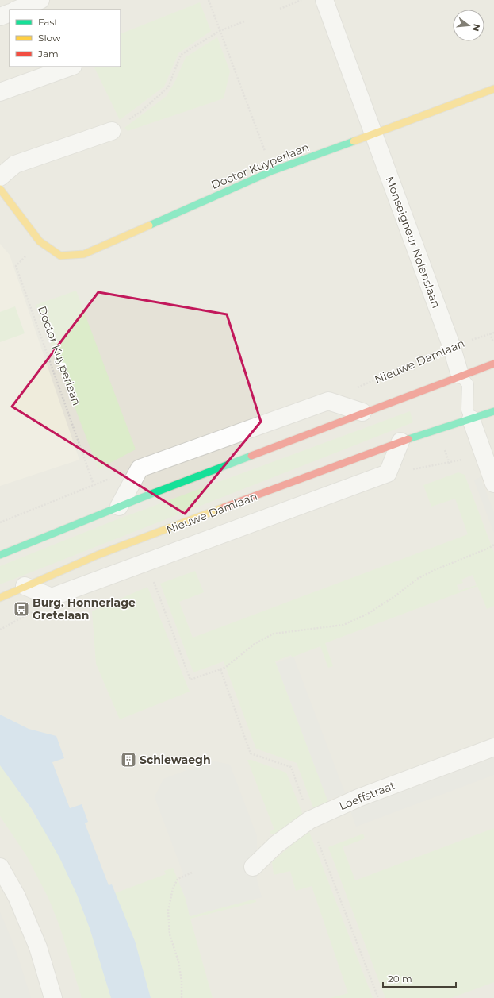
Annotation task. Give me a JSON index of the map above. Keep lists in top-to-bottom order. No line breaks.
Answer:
{"streets":{"street":["Doctor Kuyperlaan","Monseigneur Nolenslaan","Nieuwe Damlaan","Loeffstraat"]},"crossings":[["Doctor Kuyperlaan","Monseigneur Nolenslaan"],["Monseigneur Nolenslaan","Nieuwe Damlaan"]],"places":{"bus stop":["Burg. Honnerlage Gretelaan"],"building":["Schiewaegh"]},"legend":["Fast","Slow","Jam"],"scale_bar":"20 m","north":"right"}
